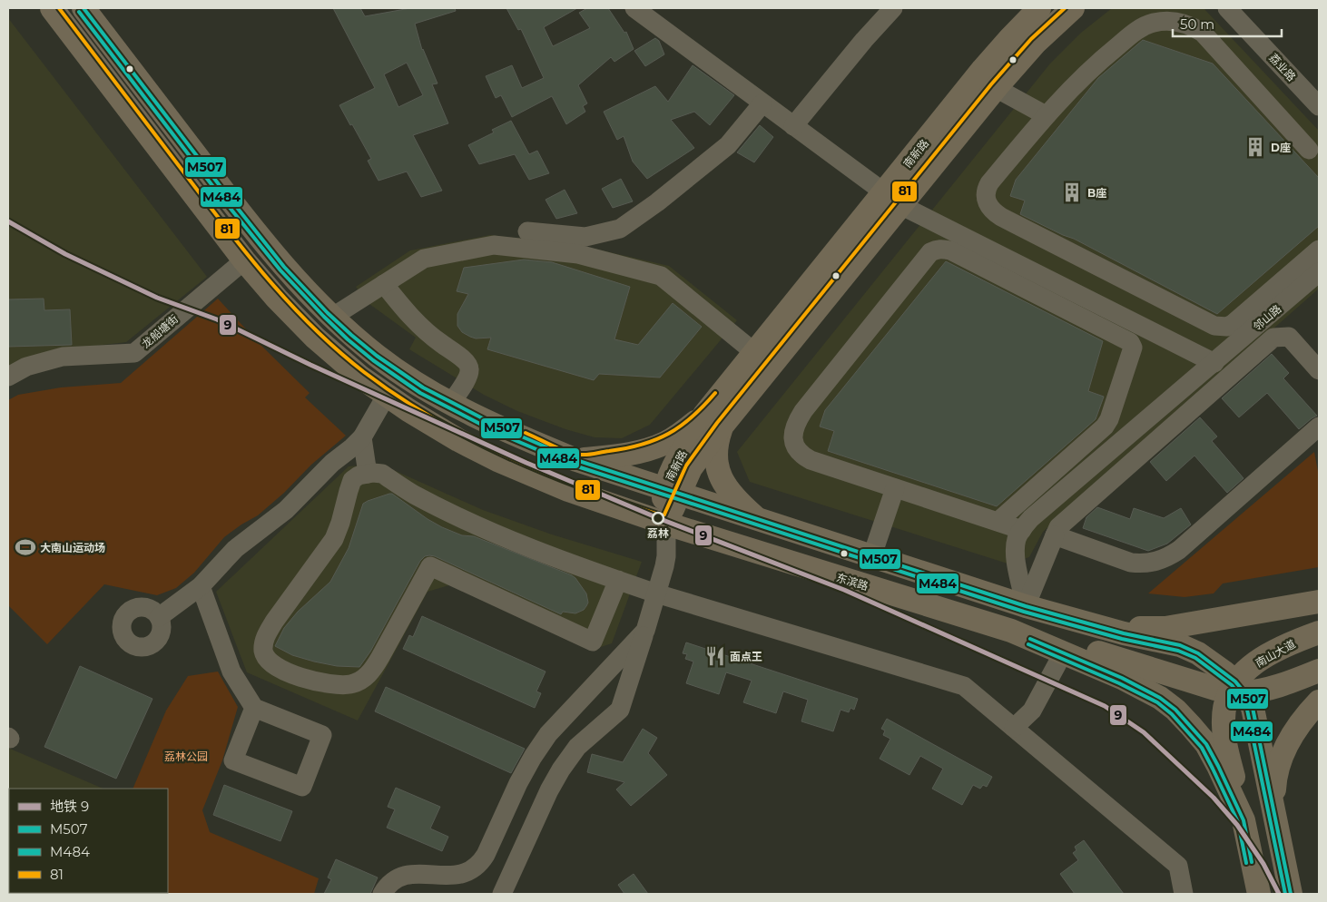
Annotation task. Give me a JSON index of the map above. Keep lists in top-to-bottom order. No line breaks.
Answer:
{"streets":{"main road":["南新路","东滨路","南山大道"],"street":["荔业路","邻山路","龙船塘街"]},"crossings":[["南新路","东滨路"],["龙船塘街","东滨路"]],"parks":["荔林公园"],"places":{"building":["D座","B座"],"other":["荔林"],"sports":["大南山运动场"],"restaurant":["面点王"]},"lines":["transit line M507","transit line 81","transit line M484","metro line 9"],"legend":["地铁 9","M507","M484","81"],"scale_bar":"50 m"}
